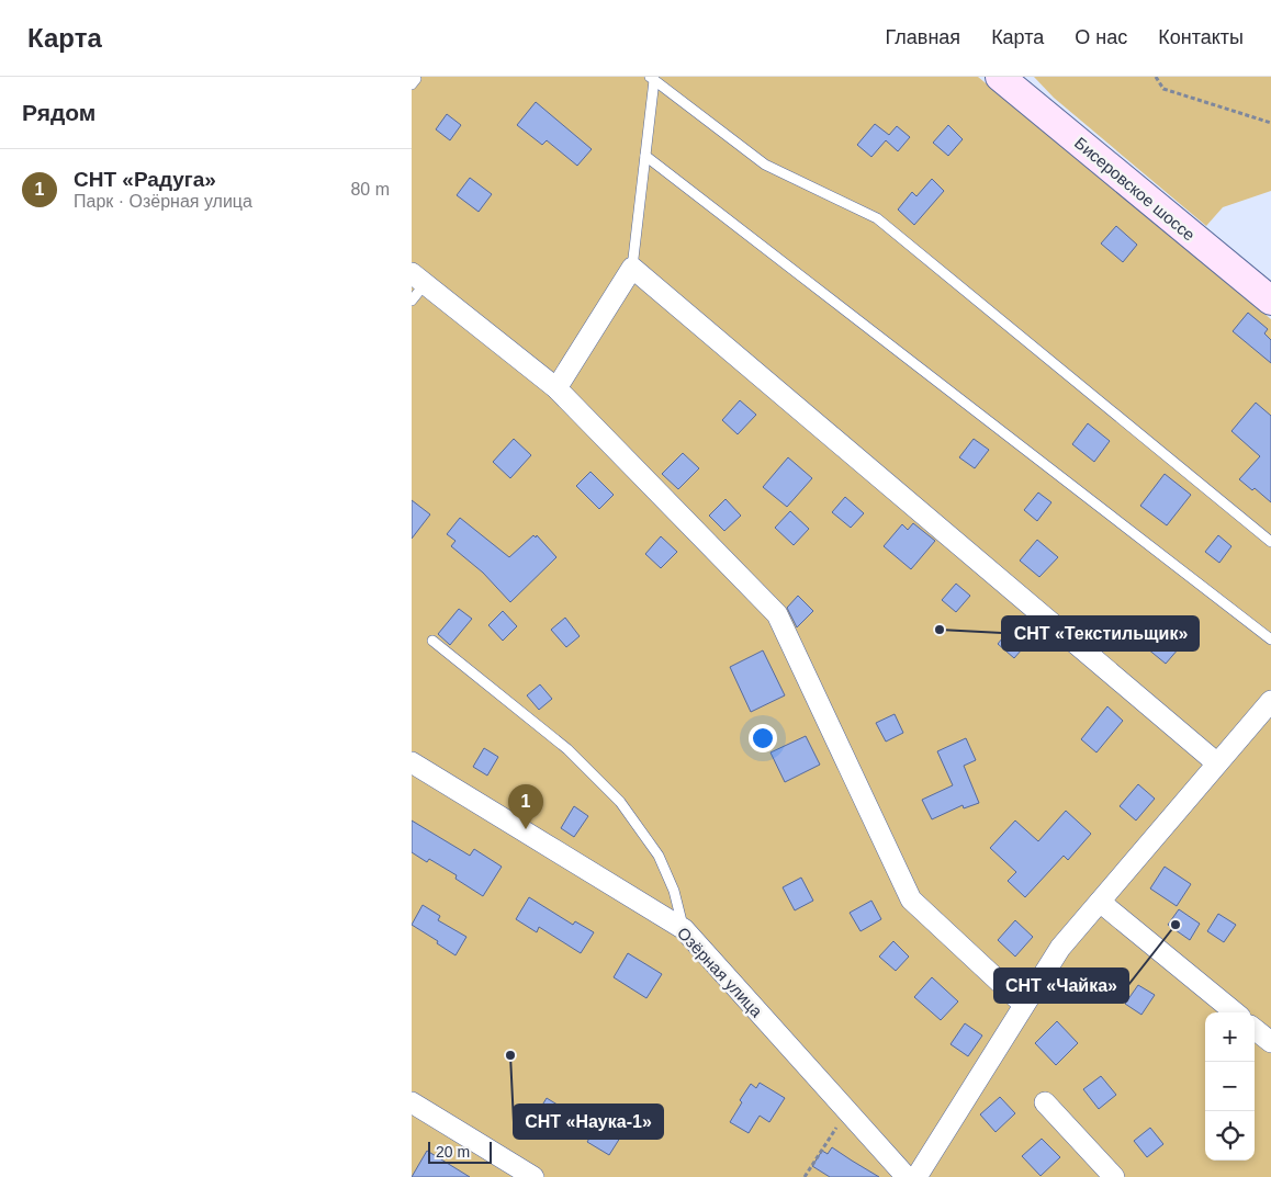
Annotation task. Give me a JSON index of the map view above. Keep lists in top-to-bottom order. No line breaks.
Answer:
{"streets":{"main road":["Бисеровское шоссе"],"street":["Озёрная улица"]},"places":["СНТ «Текстильщик»","СНТ «Чайка»","СНТ «Наука-1»"],"scale_bar":"20 m","page":{"header":"Карта","nav":["Главная","Карта","О нас","Контакты"],"heading":"Рядом","list":[{"mark":"1","name":"СНТ «Радуга»","note":"Парк · Озёрная улица","value":"80 m"}],"pins":"1","map_buttons":["+","−"],"scale":"20 m"}}
